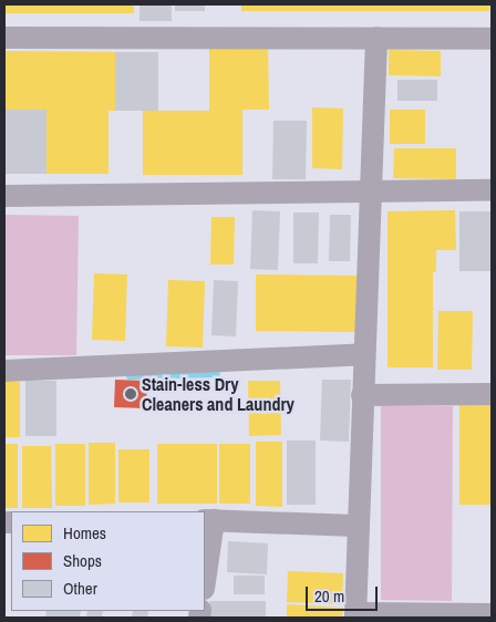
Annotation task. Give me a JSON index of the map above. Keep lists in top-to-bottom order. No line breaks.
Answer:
{"places":["Stain-less Dry Cleaners and Laundry"],"legend":["Homes","Shops","Other"],"scale_bar":"20 m"}
